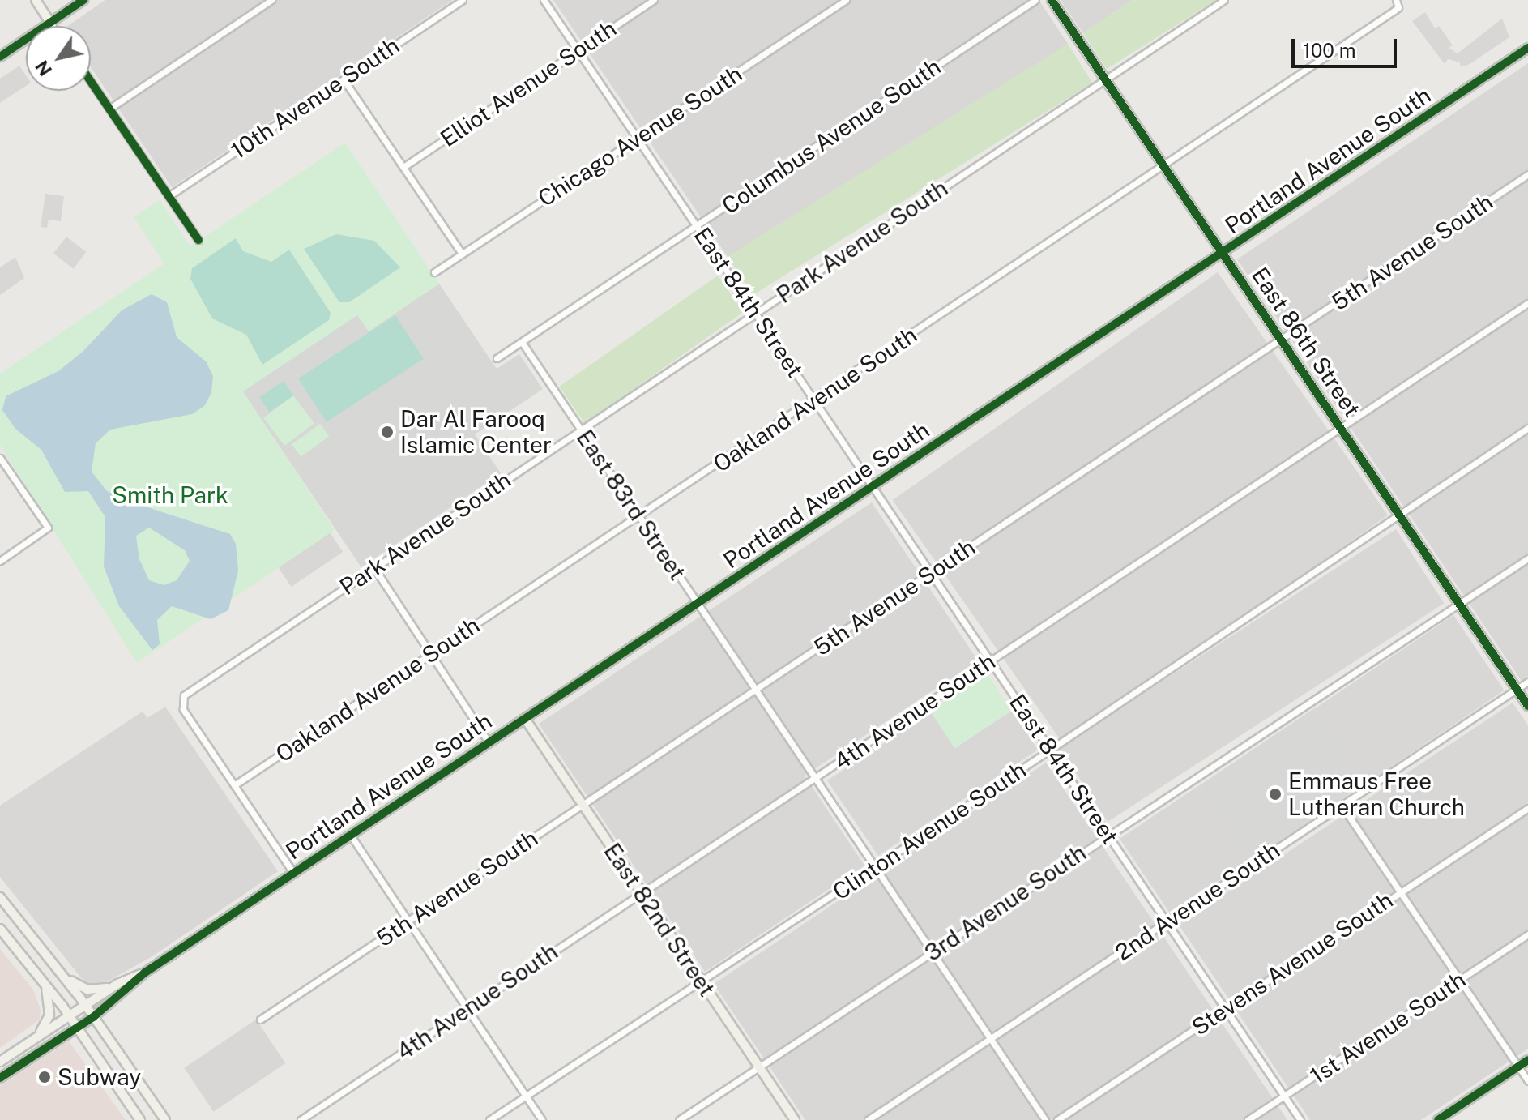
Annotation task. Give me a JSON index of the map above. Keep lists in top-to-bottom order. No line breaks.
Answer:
{"streets":{"main road":["Portland Avenue South","East 86th Street","East 82nd Street"],"street":["Elliot Avenue South","10th Avenue South","Chicago Avenue South","Columbus Avenue South","Park Avenue South","5th Avenue South","East 84th Street","Oakland Avenue South","East 83rd Street","4th Avenue South","Clinton Avenue South","2nd Avenue South","3rd Avenue South","Stevens Avenue South","1st Avenue South"]},"crossings":[["Elliot Avenue South","East 84th Street"],["Chicago Avenue South","East 84th Street"],["Columbus Avenue South","East 84th Street"],["Columbus Avenue South","East 83rd Street"],["Portland Avenue South","East 84th Street"],["Portland Avenue South","East 86th Street"],["Portland Avenue South","East 83rd Street"],["Portland Avenue South","East 82nd Street"],["Park Avenue South","East 84th Street"],["Park Avenue South","East 86th Street"],["Park Avenue South","Oakland Avenue South"],["Park Avenue South","East 83rd Street"],["5th Avenue South","East 84th Street"],["5th Avenue South","East 86th Street"],["5th Avenue South","East 83rd Street"],["5th Avenue South","East 82nd Street"],["East 84th Street","Oakland Avenue South"],["East 84th Street","4th Avenue South"],["East 84th Street","Clinton Avenue South"],["East 84th Street","2nd Avenue South"],["East 84th Street","3rd Avenue South"],["East 84th Street","Stevens Avenue South"],["East 84th Street","1st Avenue South"],["East 86th Street","Oakland Avenue South"],["East 86th Street","4th Avenue South"],["East 86th Street","Clinton Avenue South"],["East 86th Street","2nd Avenue South"],["East 86th Street","3rd Avenue South"],["Oakland Avenue South","East 83rd Street"],["East 83rd Street","4th Avenue South"],["East 83rd Street","Clinton Avenue South"],["East 83rd Street","2nd Avenue South"],["East 83rd Street","3rd Avenue South"],["4th Avenue South","East 82nd Street"],["Clinton Avenue South","East 82nd Street"],["3rd Avenue South","East 82nd Street"]],"parks":["Smith Park"],"places":["Dar Al Farooq Islamic Center","Emmaus Free Lutheran Church","Subway"],"scale_bar":"100 m","north":"bottom left"}
